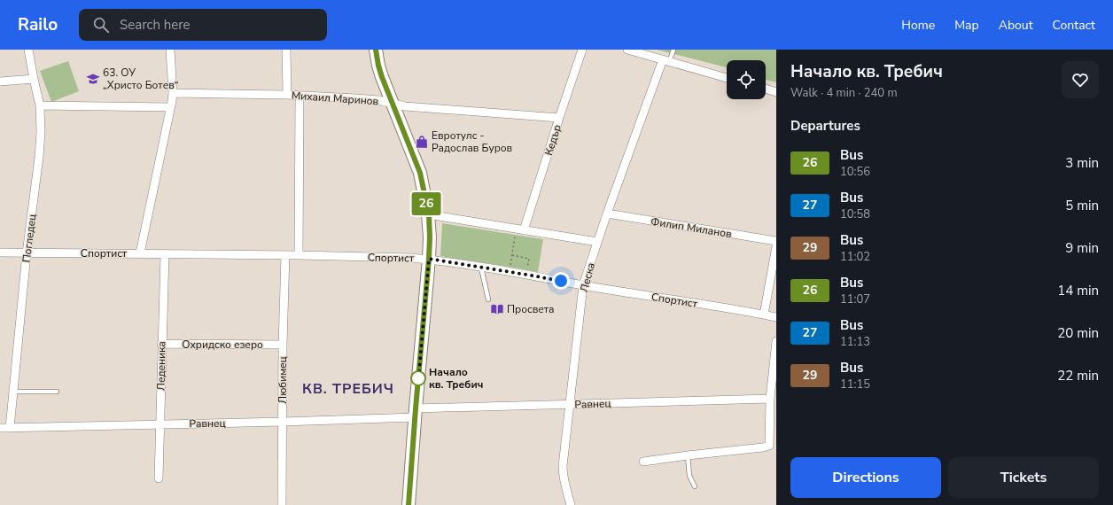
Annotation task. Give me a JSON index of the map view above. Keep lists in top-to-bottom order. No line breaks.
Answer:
{"streets":{"street":["Михаил Маринов","Кедър","Филип Миланов","Погледец","Спортист","Леска","Охридско езеро","Леденика","Любимец","Равнец"]},"crossings":[["Михаил Маринов","Кедър"],["Филип Миланов","Леска"],["Погледец","Спортист"],["Погледец","Равнец"],["Спортист","Леска"],["Спортист","Леденика"],["Спортист","Любимец"],["Леска","Равнец"],["Охридско езеро","Леденика"],["Охридско езеро","Любимец"],["Леденика","Равнец"],["Любимец","Равнец"]],"districts":["КВ. ТРЕБИЧ"],"places":{"school or university":["63. ОУ „Христо Ботев“"],"shop":["Евротулс - Радослав Буров"],"library":["Просвета"],"other":["Начало кв. Требич"]},"lines":["bus line 26"],"page":{"header":"Railo","search":"Search here","nav":["Home","Map","About","Contact"],"on_map":"26","heading":[["Начало кв. Требич","Walk · 4 min · 240 m"],"Departures"],"list":[{"mark":"26","name":"Bus","note":"10:56","value":"3 min"},{"mark":"27","name":"Bus","note":"10:58","value":"5 min"},{"mark":"29","name":"Bus","note":"11:02","value":"9 min"},{"mark":"26","name":"Bus","note":"11:07","value":"14 min"},{"mark":"27","name":"Bus","note":"11:13","value":"20 min"},{"mark":"29","name":"Bus","note":"11:15","value":"22 min"}],"buttons":["Directions","Tickets"]}}
